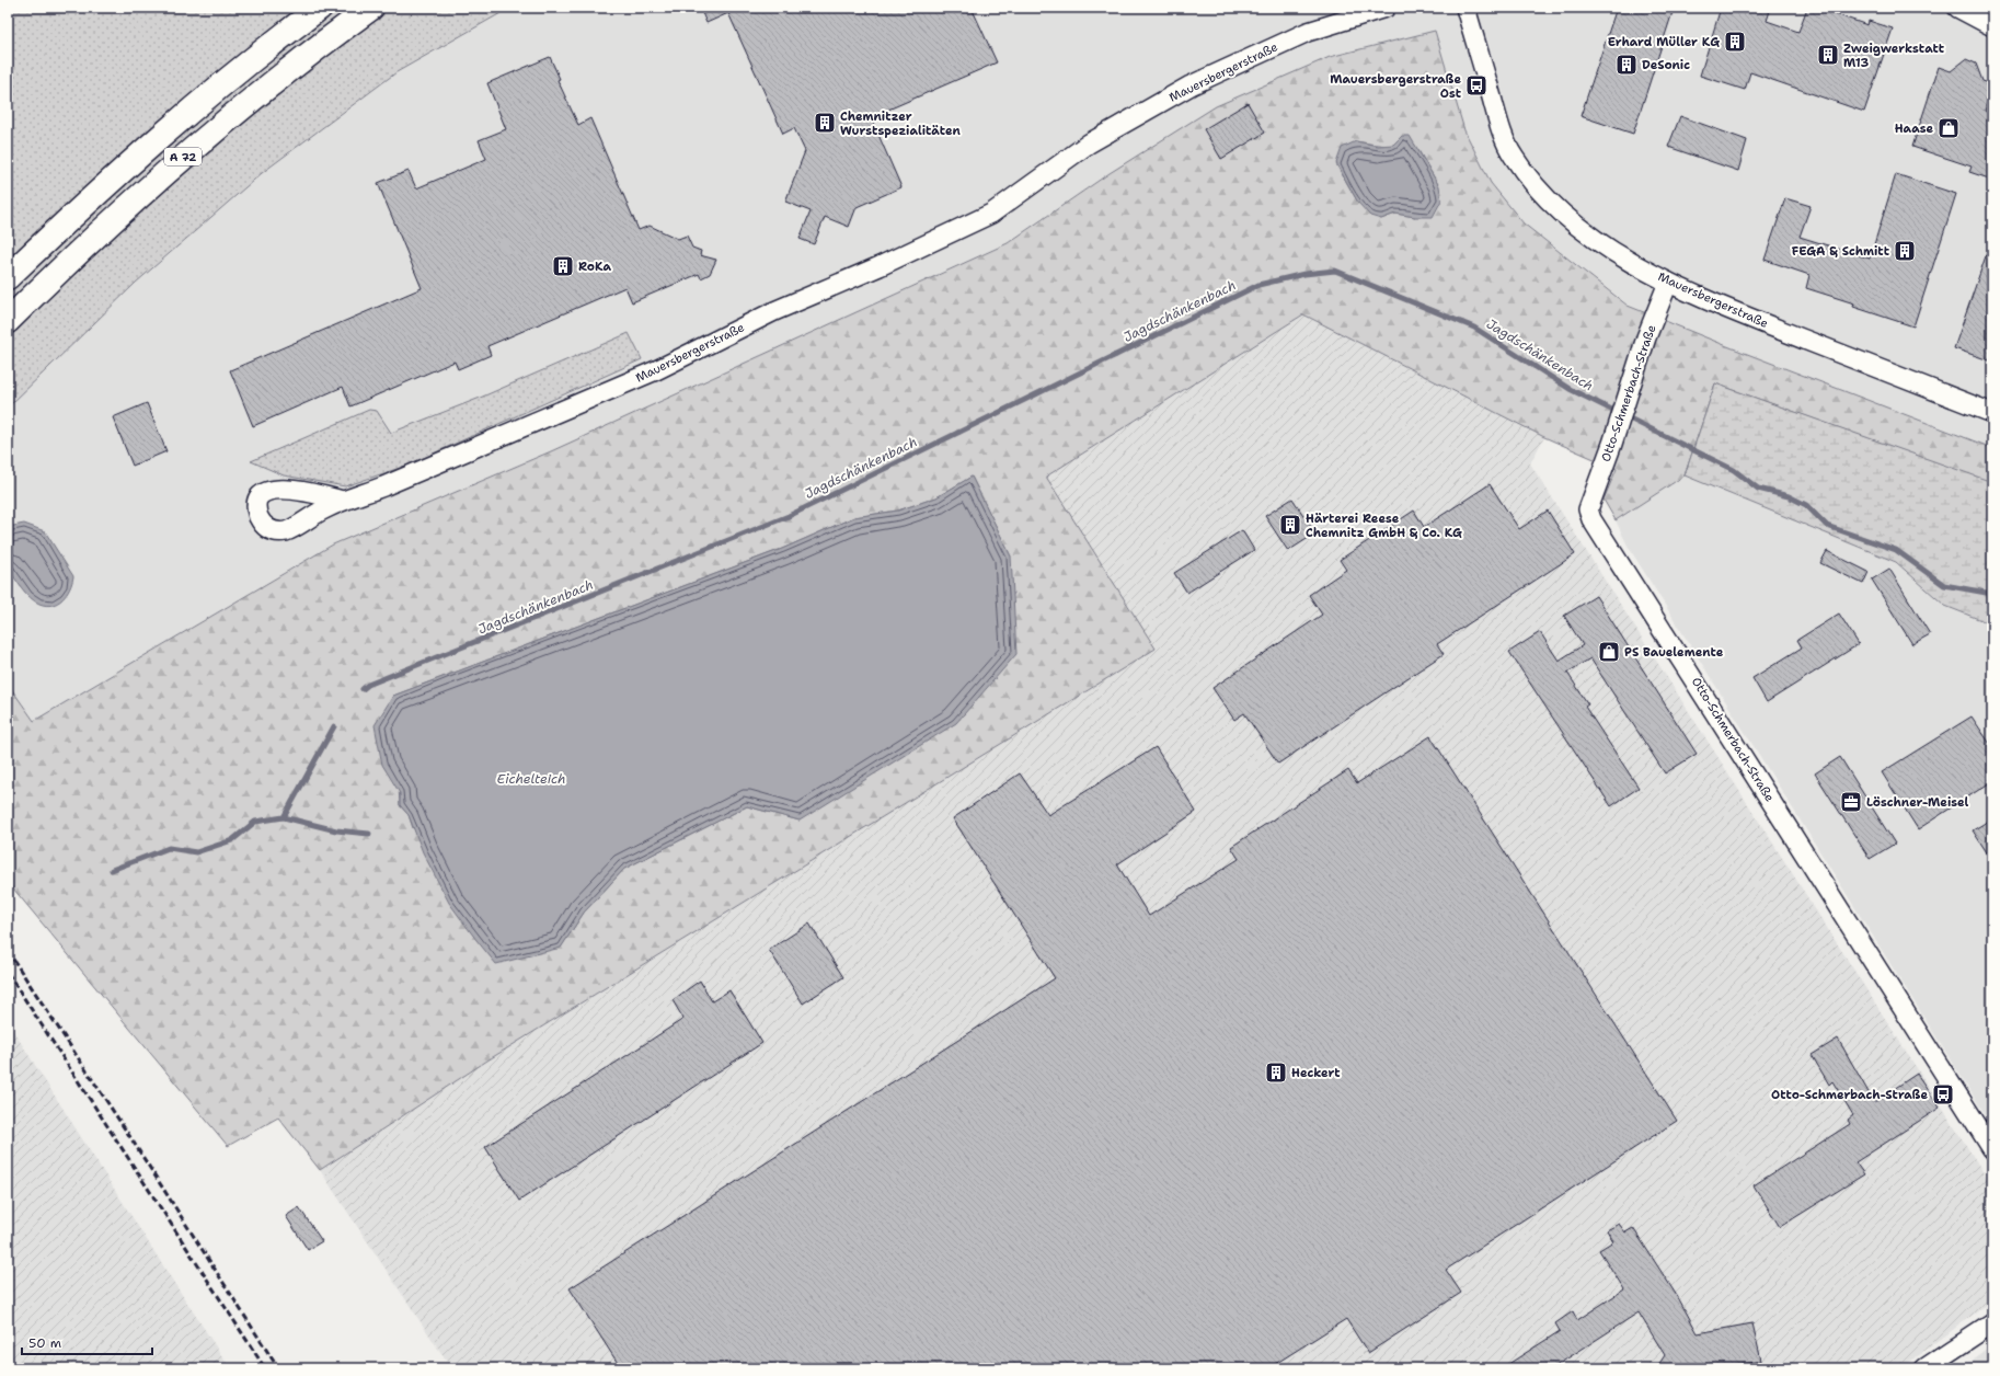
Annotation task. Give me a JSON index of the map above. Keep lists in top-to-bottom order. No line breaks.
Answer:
{"streets":{"highway":["A 72"],"street":["Mauersbergerstraße","Otto-Schmerbach-Straße"]},"crossings":[["Mauersbergerstraße","Otto-Schmerbach-Straße"]],"water":["Jagdschänkenbach","Eichelteich"],"places":{"building":["Erhard Müller KG","Zweigwerkstatt M13","DeSonic","Chemnitzer Wurstspezialitäten","FEGA & Schmitt","RoKa","Härterei Reese Chemnitz GmbH & Co. KG","Heckert"],"bus stop":["Mauersbergerstraße Ost","Otto-Schmerbach-Straße"],"shop":["Haase","PS Bauelemente"],"office":["Löschner-Meisel"]},"scale_bar":"50 m"}
